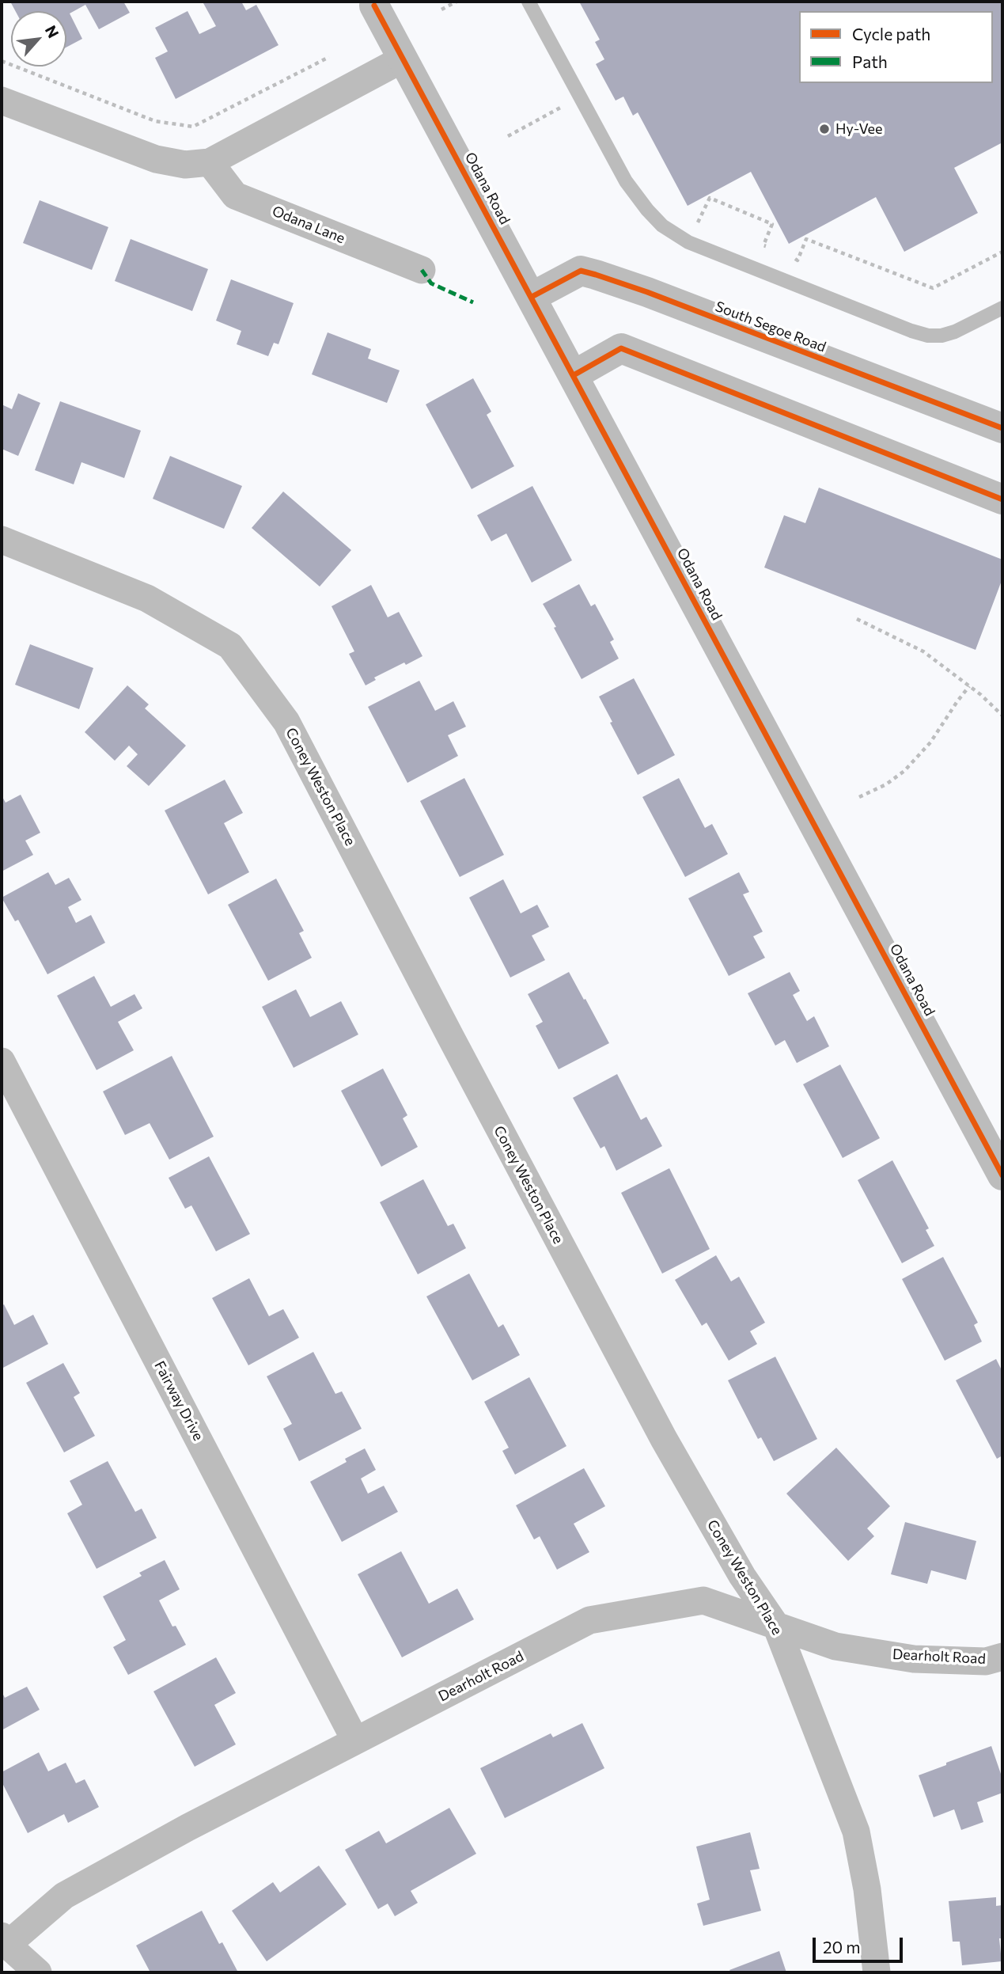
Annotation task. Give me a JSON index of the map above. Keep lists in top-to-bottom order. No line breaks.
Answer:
{"streets":{"street":["Odana Road","Odana Lane","South Segoe Road","Coney Weston Place","Fairway Drive","Dearholt Road"]},"crossings":[["Odana Road","South Segoe Road"],["Coney Weston Place","Dearholt Road"],["Fairway Drive","Dearholt Road"]],"places":["Hy-Vee"],"legend":["Cycle path","Path"],"scale_bar":"20 m","north":"top right"}
